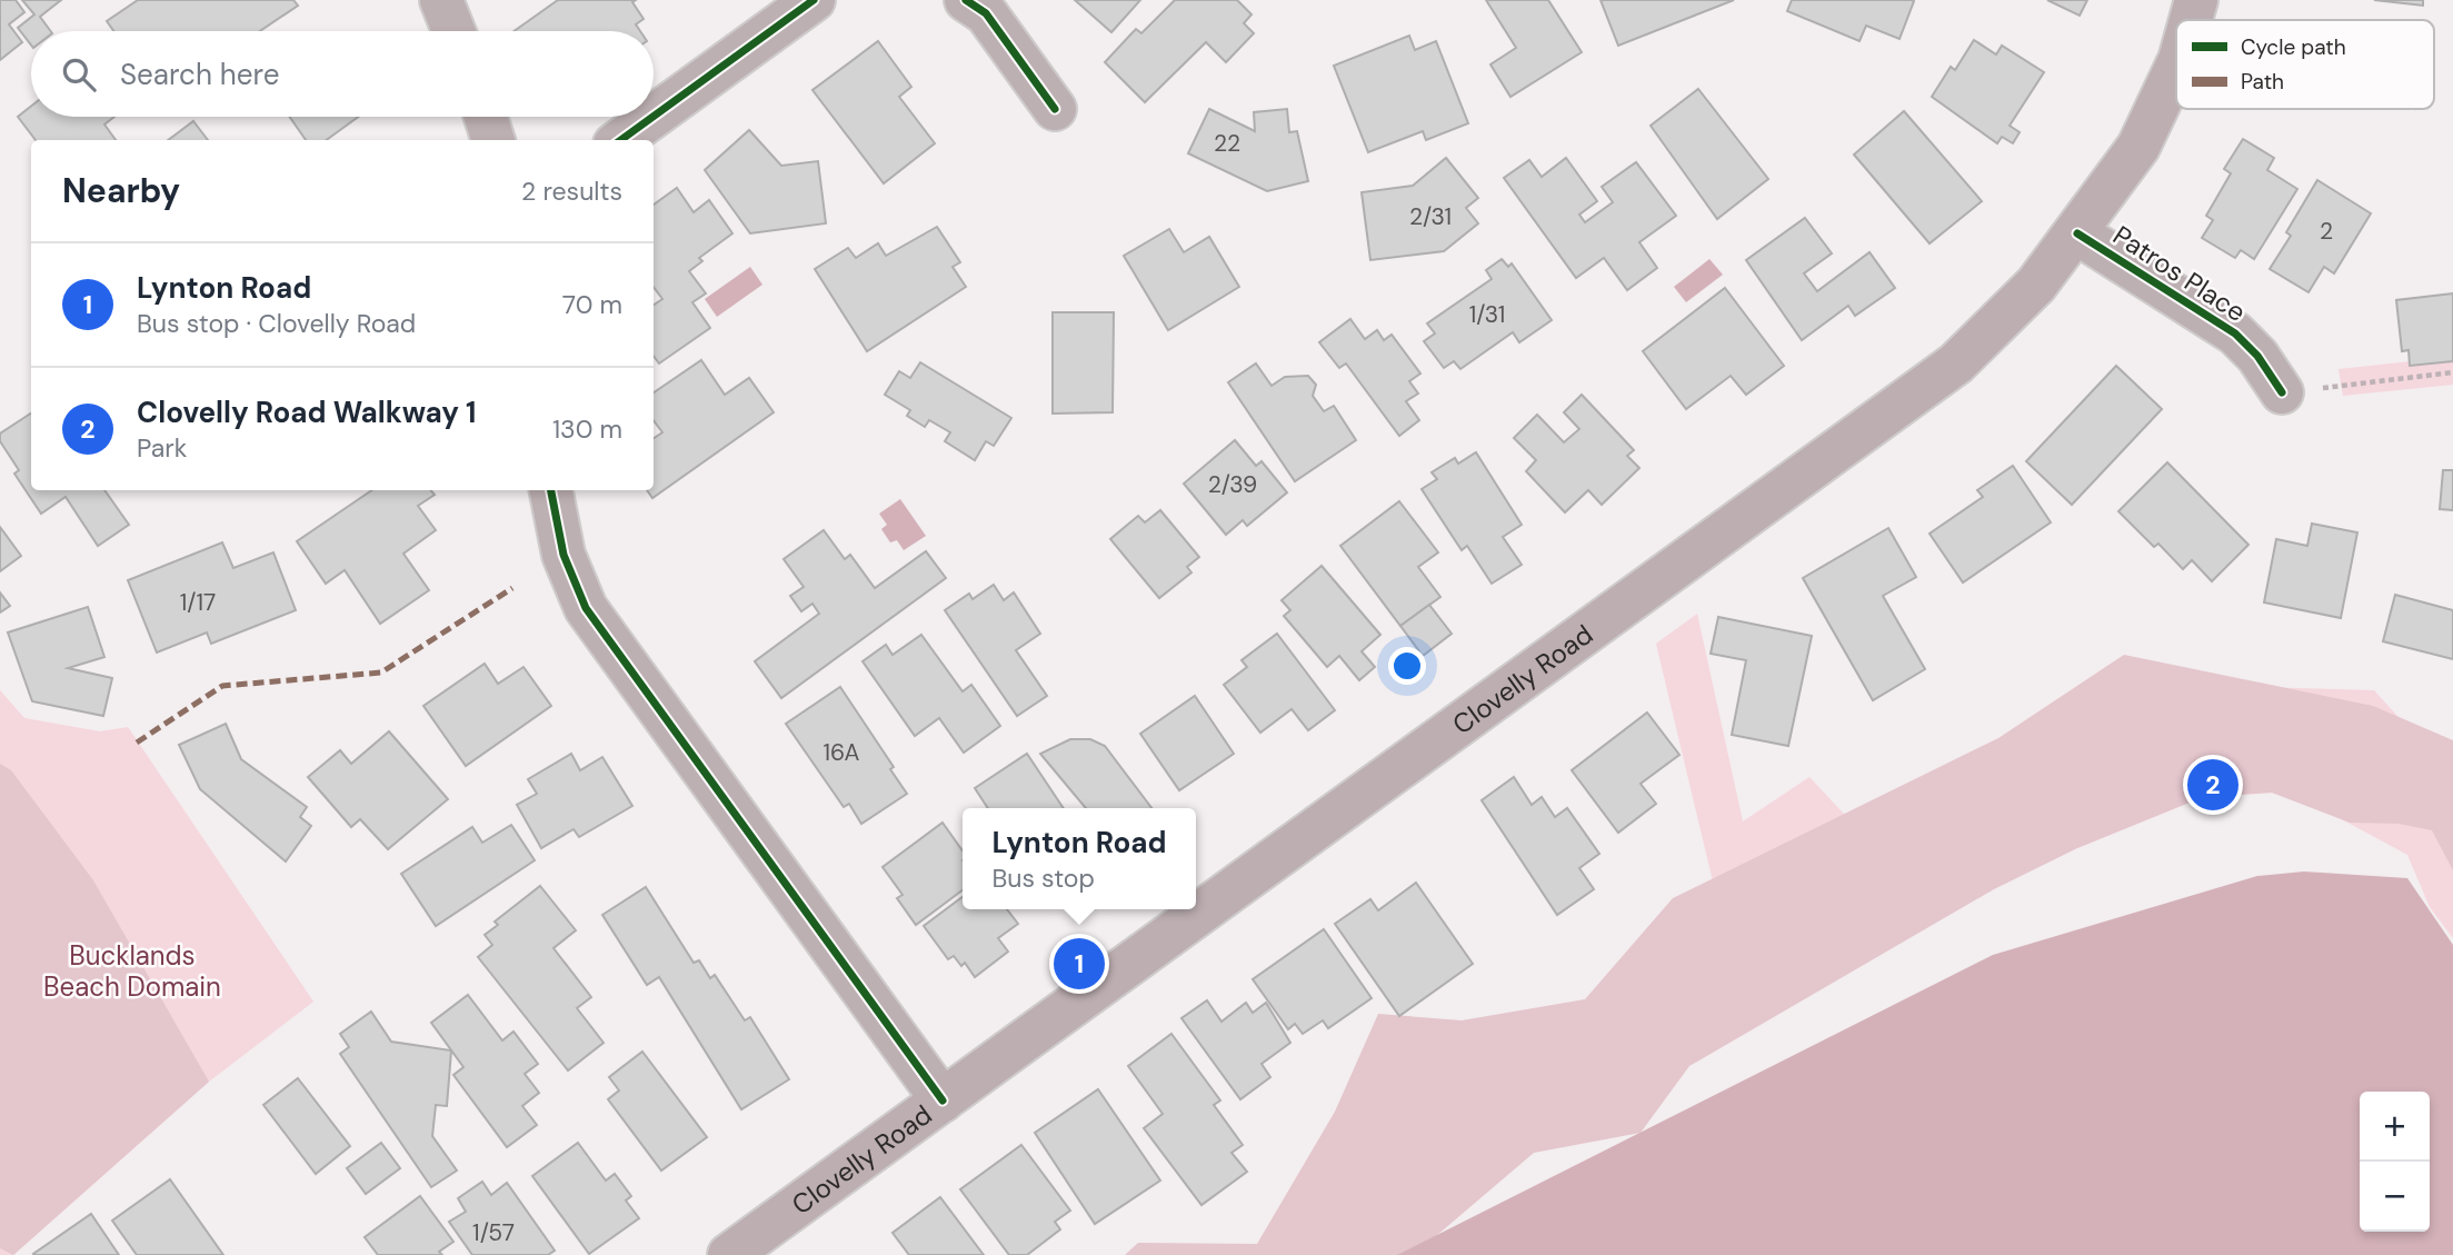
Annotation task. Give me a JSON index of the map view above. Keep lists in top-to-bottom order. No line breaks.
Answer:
{"streets":{"main road":["Clovelly Road"],"street":["Patros Place"]},"crossings":[["Patros Place","Clovelly Road"]],"parks":["Bucklands Beach Domain"],"house_numbers":["22","2/31","2","1/31","2/39","1/17","16A","1/57"],"legend":["Cycle path","Path"],"page":{"search":"Search here","heading":["Nearby","2 results"],"list":[{"mark":"1","name":"Lynton Road","note":"Bus stop · Clovelly Road","value":"70 m"},{"mark":"2","name":"Clovelly Road Walkway 1","note":"Park","value":"130 m"}],"pins":["2","1"],"popup":["Lynton Road","Bus stop"],"map_buttons":["+","−"]}}
